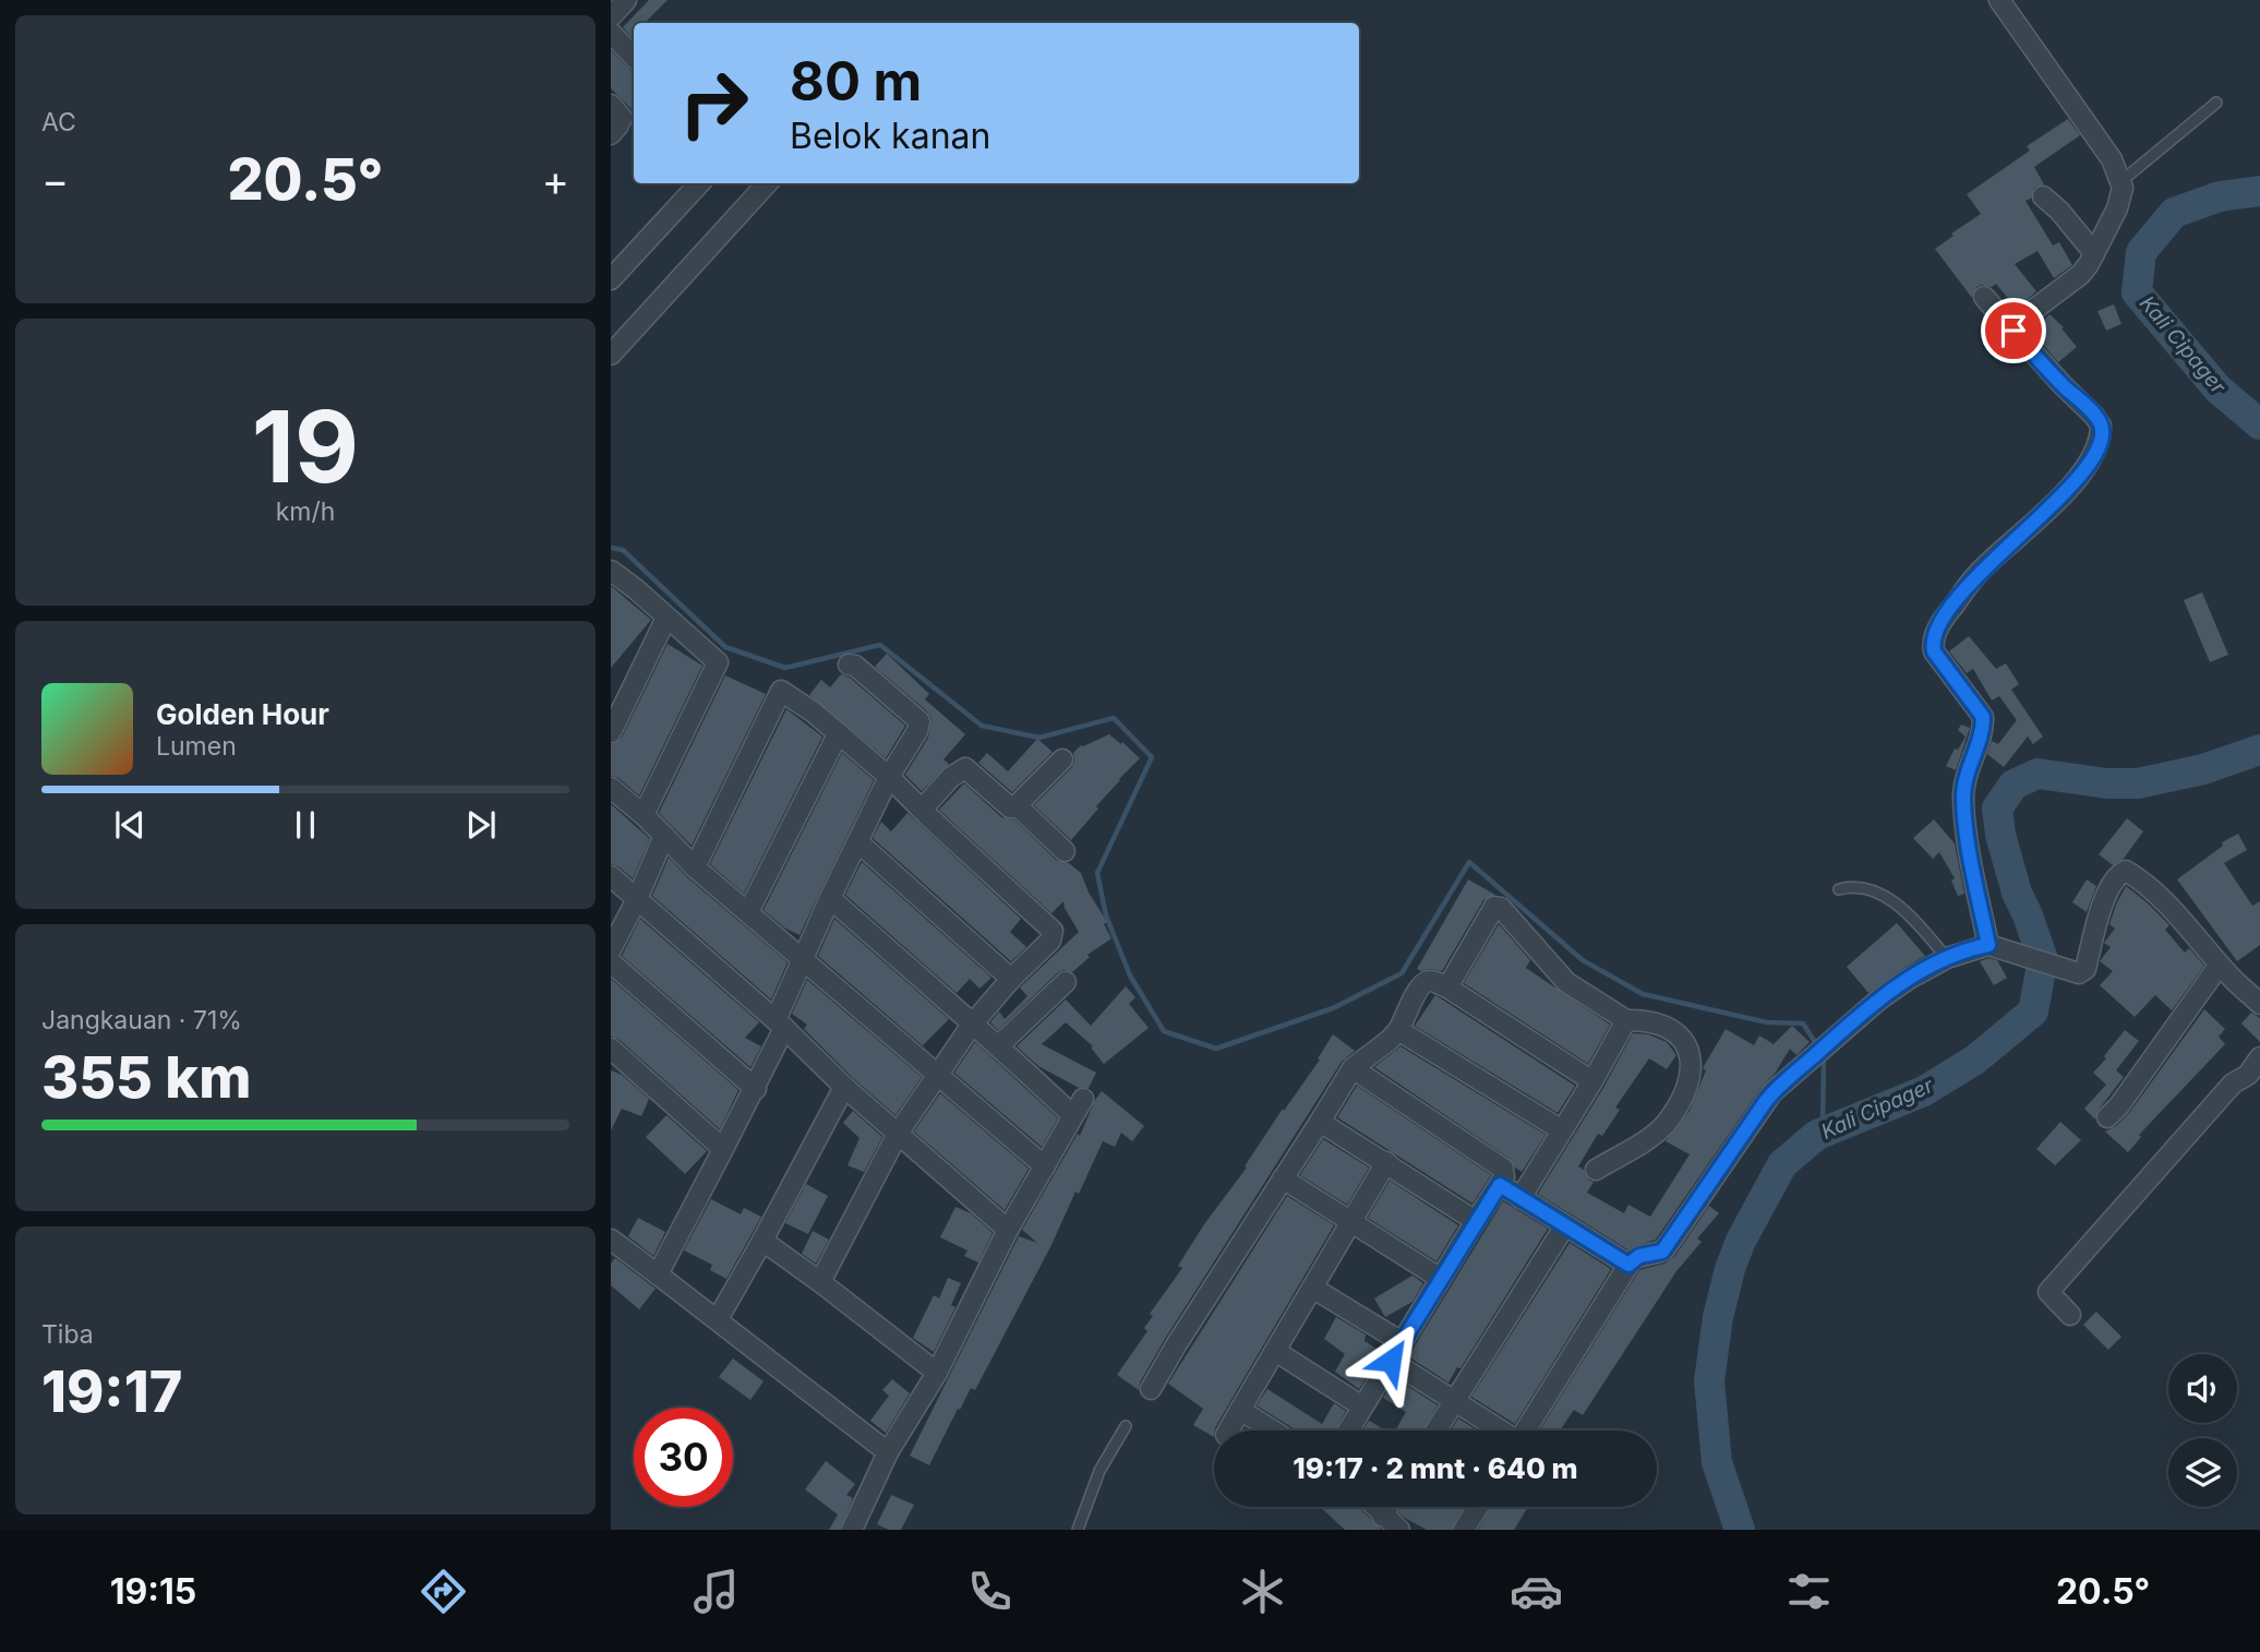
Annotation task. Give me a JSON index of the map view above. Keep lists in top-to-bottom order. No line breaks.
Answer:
{"water":["Kali Cipager"],"page":{"tile":["AC",["19","km/h"],["Jangkauan · 71%","355 km"],["Tiba","19:17"]],"turn":["80 m","Belok kanan"],"heat":["−","20.5°","+"],"song":["Golden Hour","Lumen"],"limit":"30","trip":"19:17 · 2 mnt · 640 m","tabs":["19:15","20.5°"]}}
